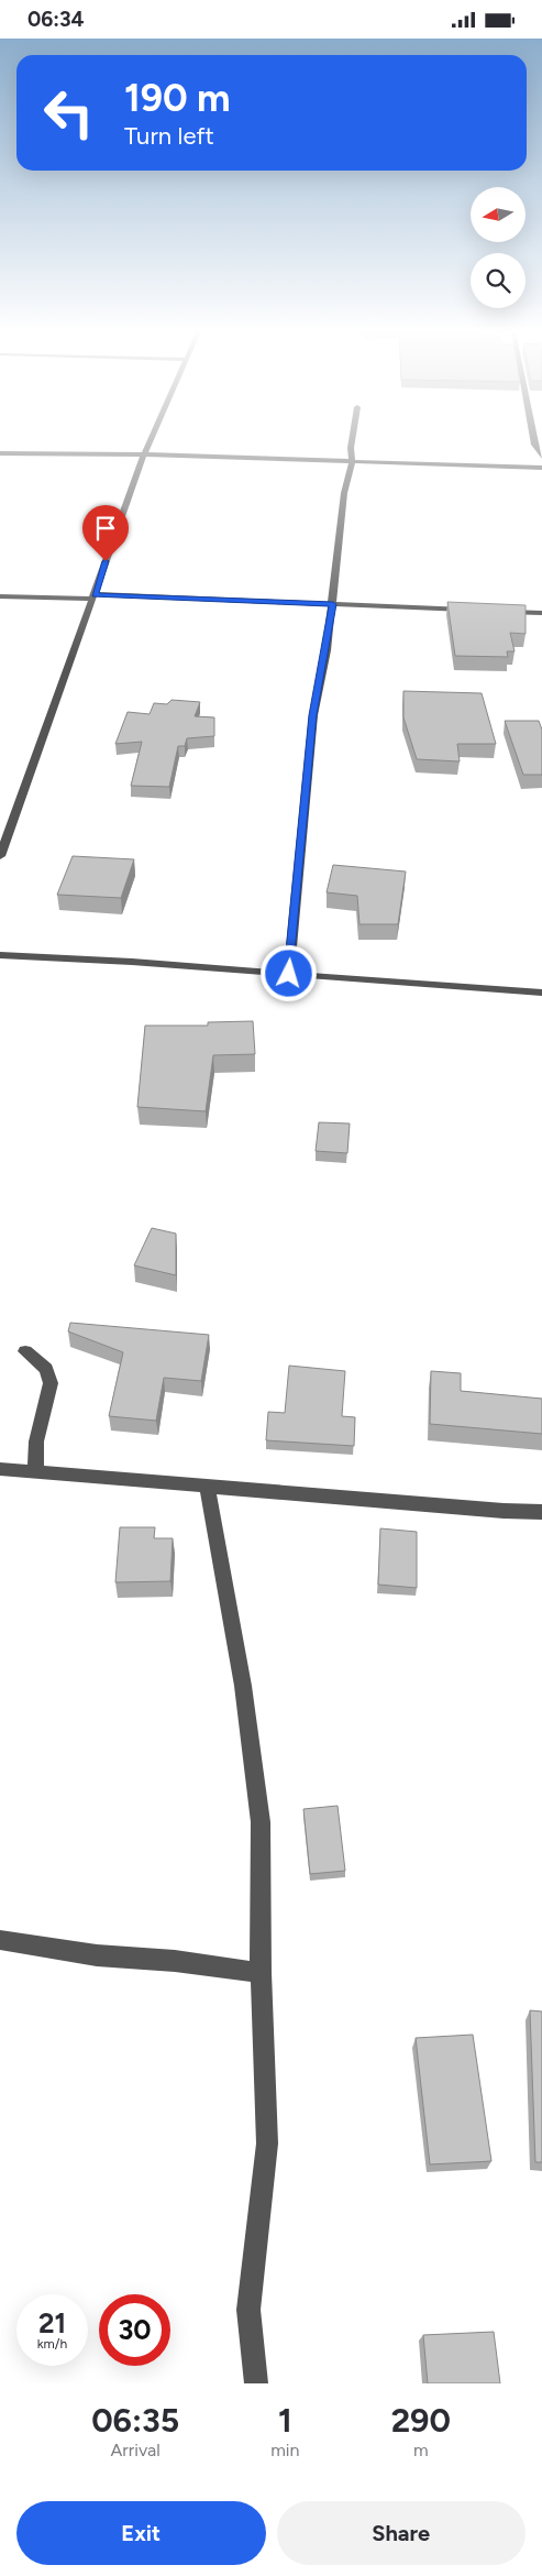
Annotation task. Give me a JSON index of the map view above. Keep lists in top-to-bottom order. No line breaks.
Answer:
{"north":"left","page":{"status":"06:34","turn":["190 m","Turn left"],"speed":"21 km/h","limit":"30","eta":["06:35","Arrival","1","min","290","m"],"buttons":["Exit","Share"]}}
